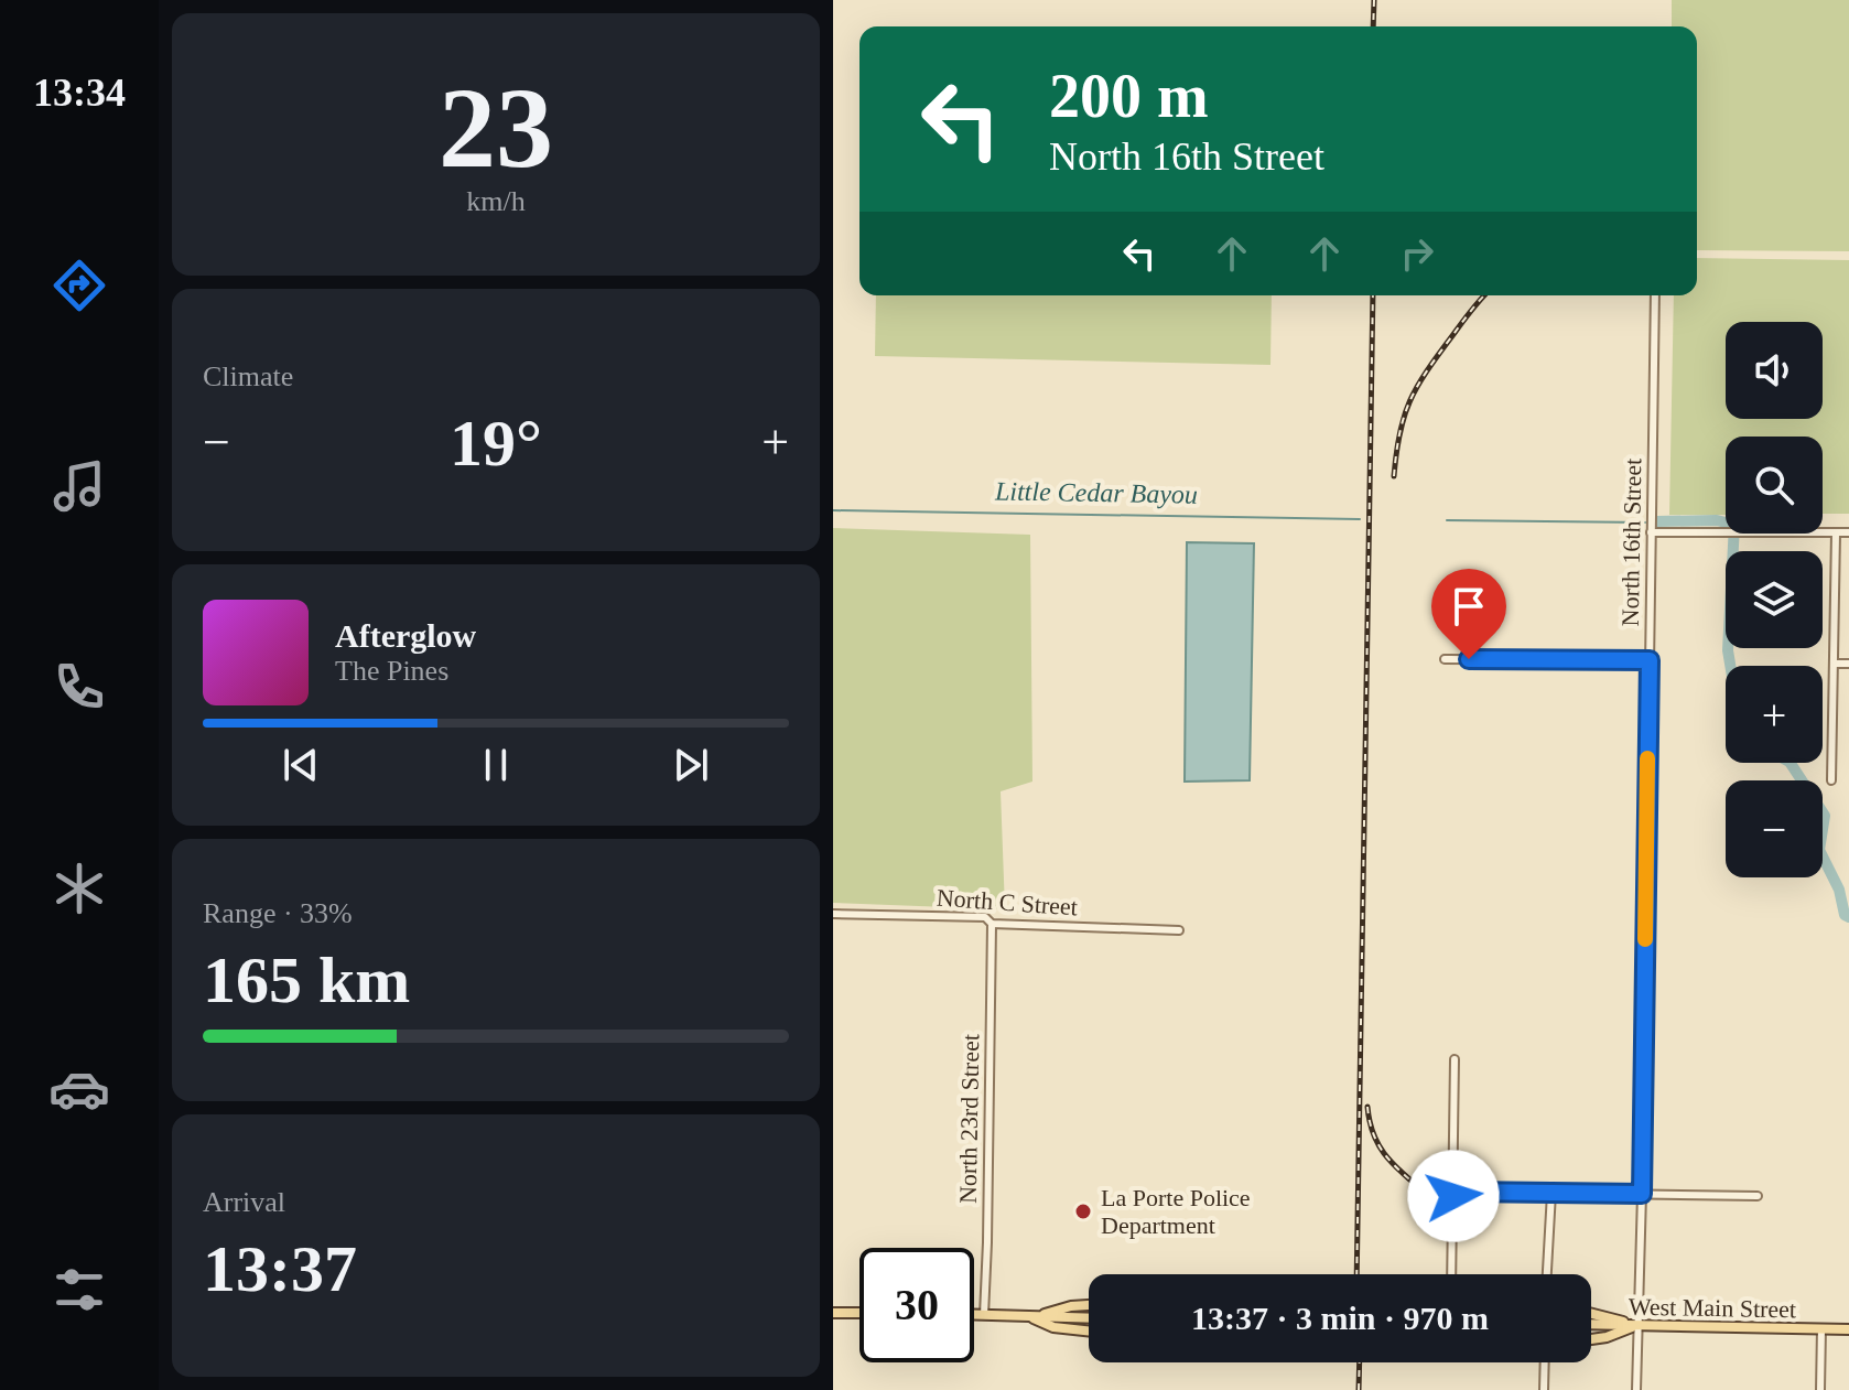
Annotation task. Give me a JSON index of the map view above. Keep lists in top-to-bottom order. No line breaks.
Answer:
{"streets":{"main road":["West Main Street"],"street":["North 16th Street","North C Street","North 23rd Street"]},"crossings":[["North 16th Street","West Main Street"],["North C Street","North 23rd Street"]],"water":["Little Cedar Bayou"],"places":["La Porte Police Department"],"page":{"tabs":"13:34","tile":[["23","km/h"],"Climate",["Range · 33%","165 km"],["Arrival","13:37"]],"turn":["200 m","North 16th Street"],"map_buttons":["+","−"],"heat":["−","19°","+"],"song":["Afterglow","The Pines"],"limit":"30","trip":"13:37 · 3 min · 970 m"}}
